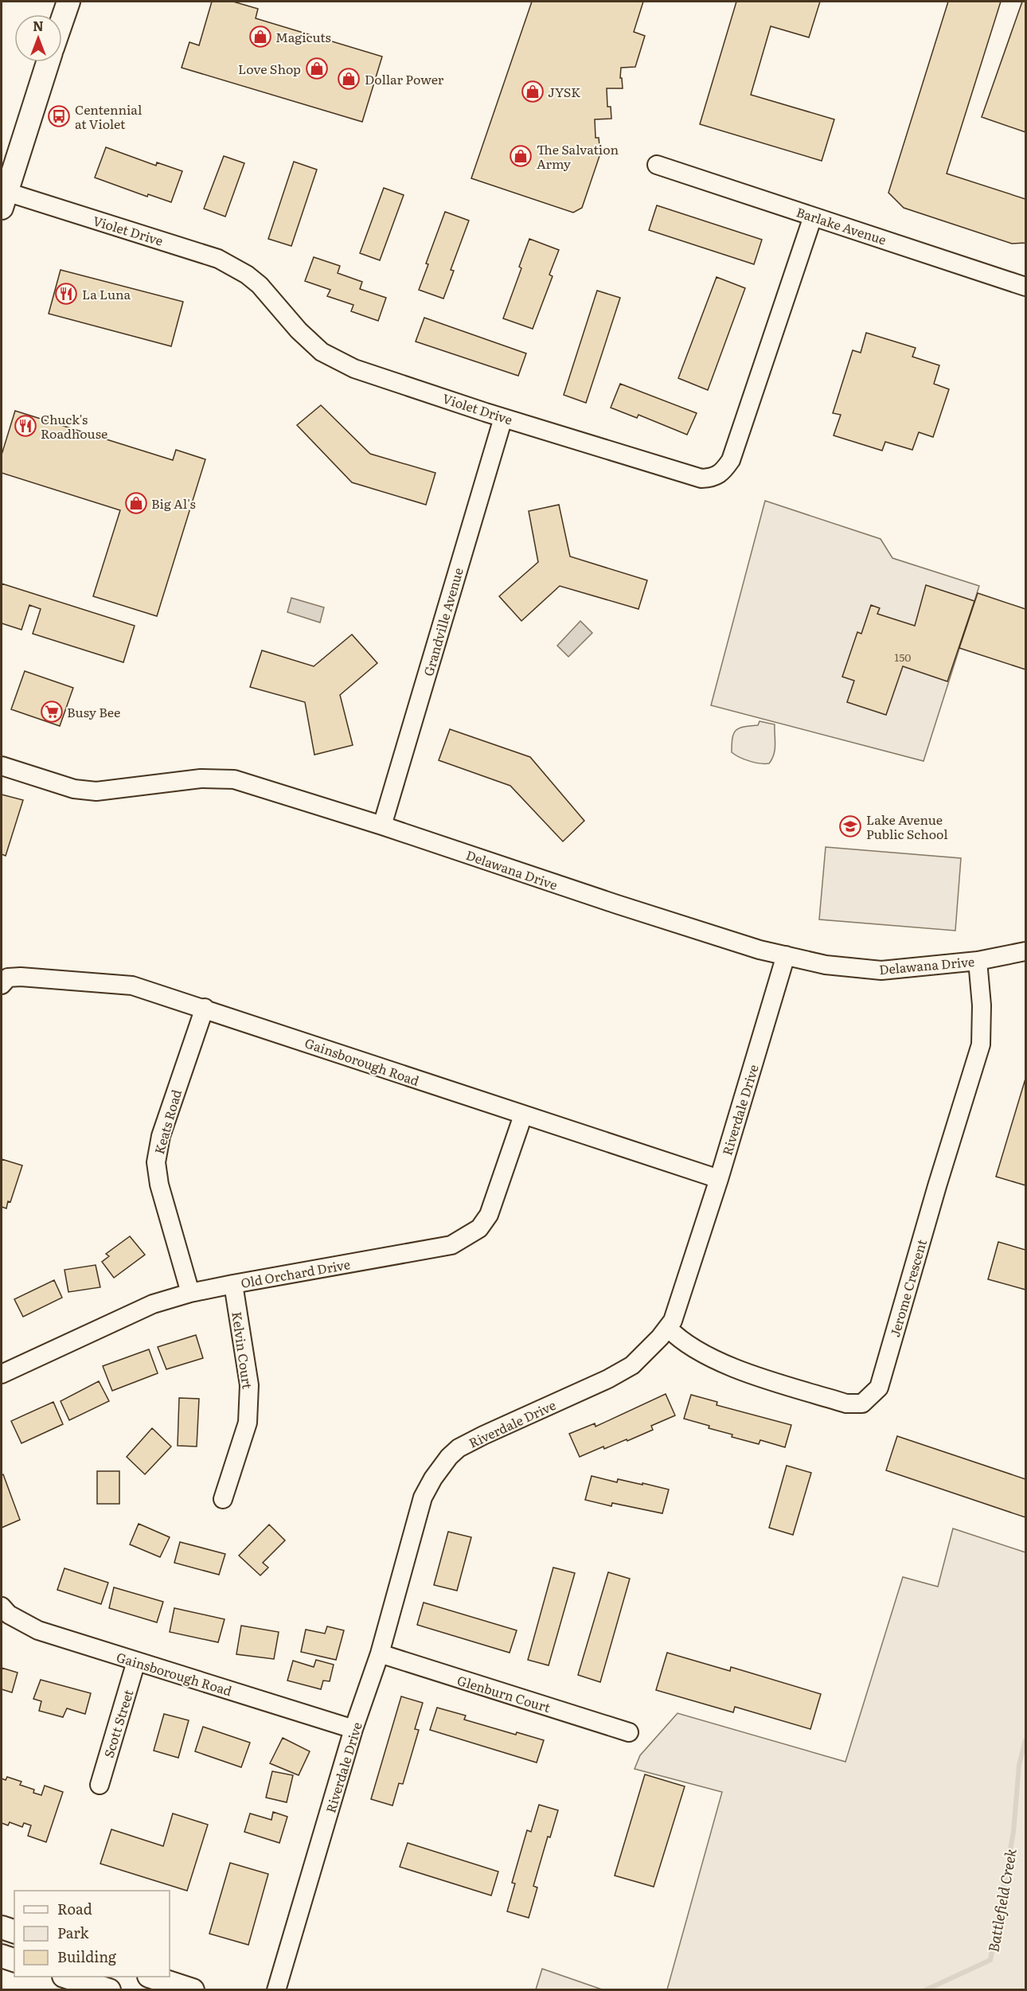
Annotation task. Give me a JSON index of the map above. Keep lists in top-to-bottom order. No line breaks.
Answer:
{"streets":{"street":["Barlake Avenue","Violet Drive","Grandville Avenue","Delawana Drive","Gainsborough Road","Riverdale Drive","Keats Road","Old Orchard Drive","Jerome Crescent","Kelvin Court","Glenburn Court","Scott Street"]},"crossings":[["Barlake Avenue","Violet Drive"],["Violet Drive","Grandville Avenue"],["Grandville Avenue","Delawana Drive"],["Delawana Drive","Riverdale Drive"],["Delawana Drive","Jerome Crescent"],["Gainsborough Road","Riverdale Drive"],["Gainsborough Road","Keats Road"],["Gainsborough Road","Old Orchard Drive"],["Gainsborough Road","Scott Street"],["Riverdale Drive","Jerome Crescent"],["Riverdale Drive","Glenburn Court"],["Keats Road","Old Orchard Drive"],["Old Orchard Drive","Kelvin Court"]],"water":["Battlefield Creek"],"places":{"shop":["Magicuts","Love Shop","Dollar Power","JYSK","The Salvation Army","Big Al's"],"bus stop":["Centennial at Violet"],"restaurant":["La Luna","Chuck's Roadhouse"],"supermarket":["Busy Bee"],"school or university":["Lake Avenue Public School"]},"house_numbers":["150"],"legend":["Road","Park","Building"],"north":"top"}
